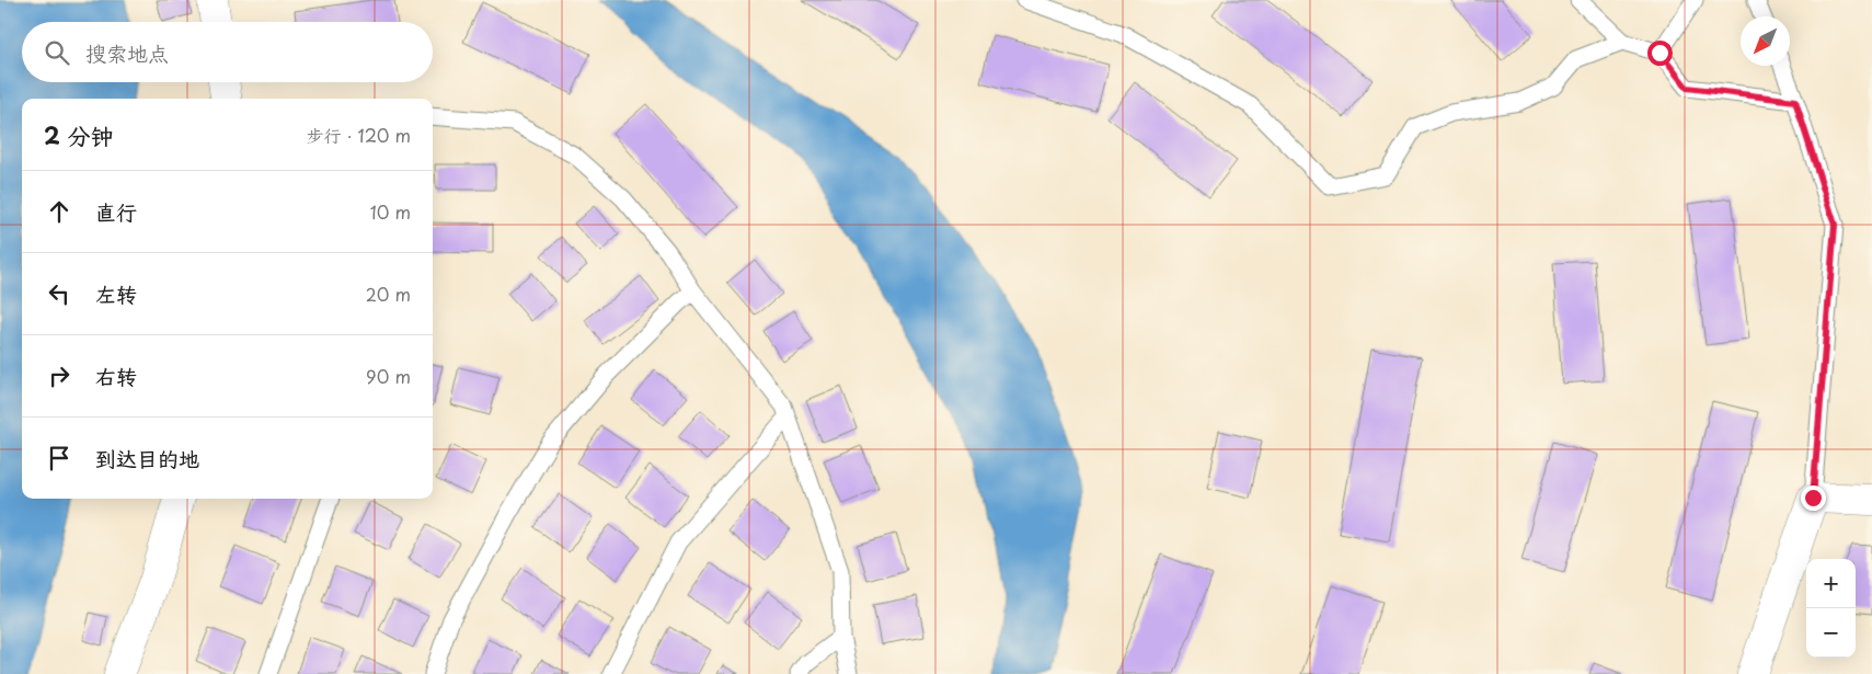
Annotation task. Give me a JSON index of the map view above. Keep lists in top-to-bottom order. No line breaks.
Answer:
{"north":"bottom left","page":{"search":"搜索地点","heading":["2 分钟","步行 · 120 m"],"list":[["直行","10 m"],["左转","20 m"],["右转","90 m"],"到达目的地"],"map_buttons":["+","−"]}}
